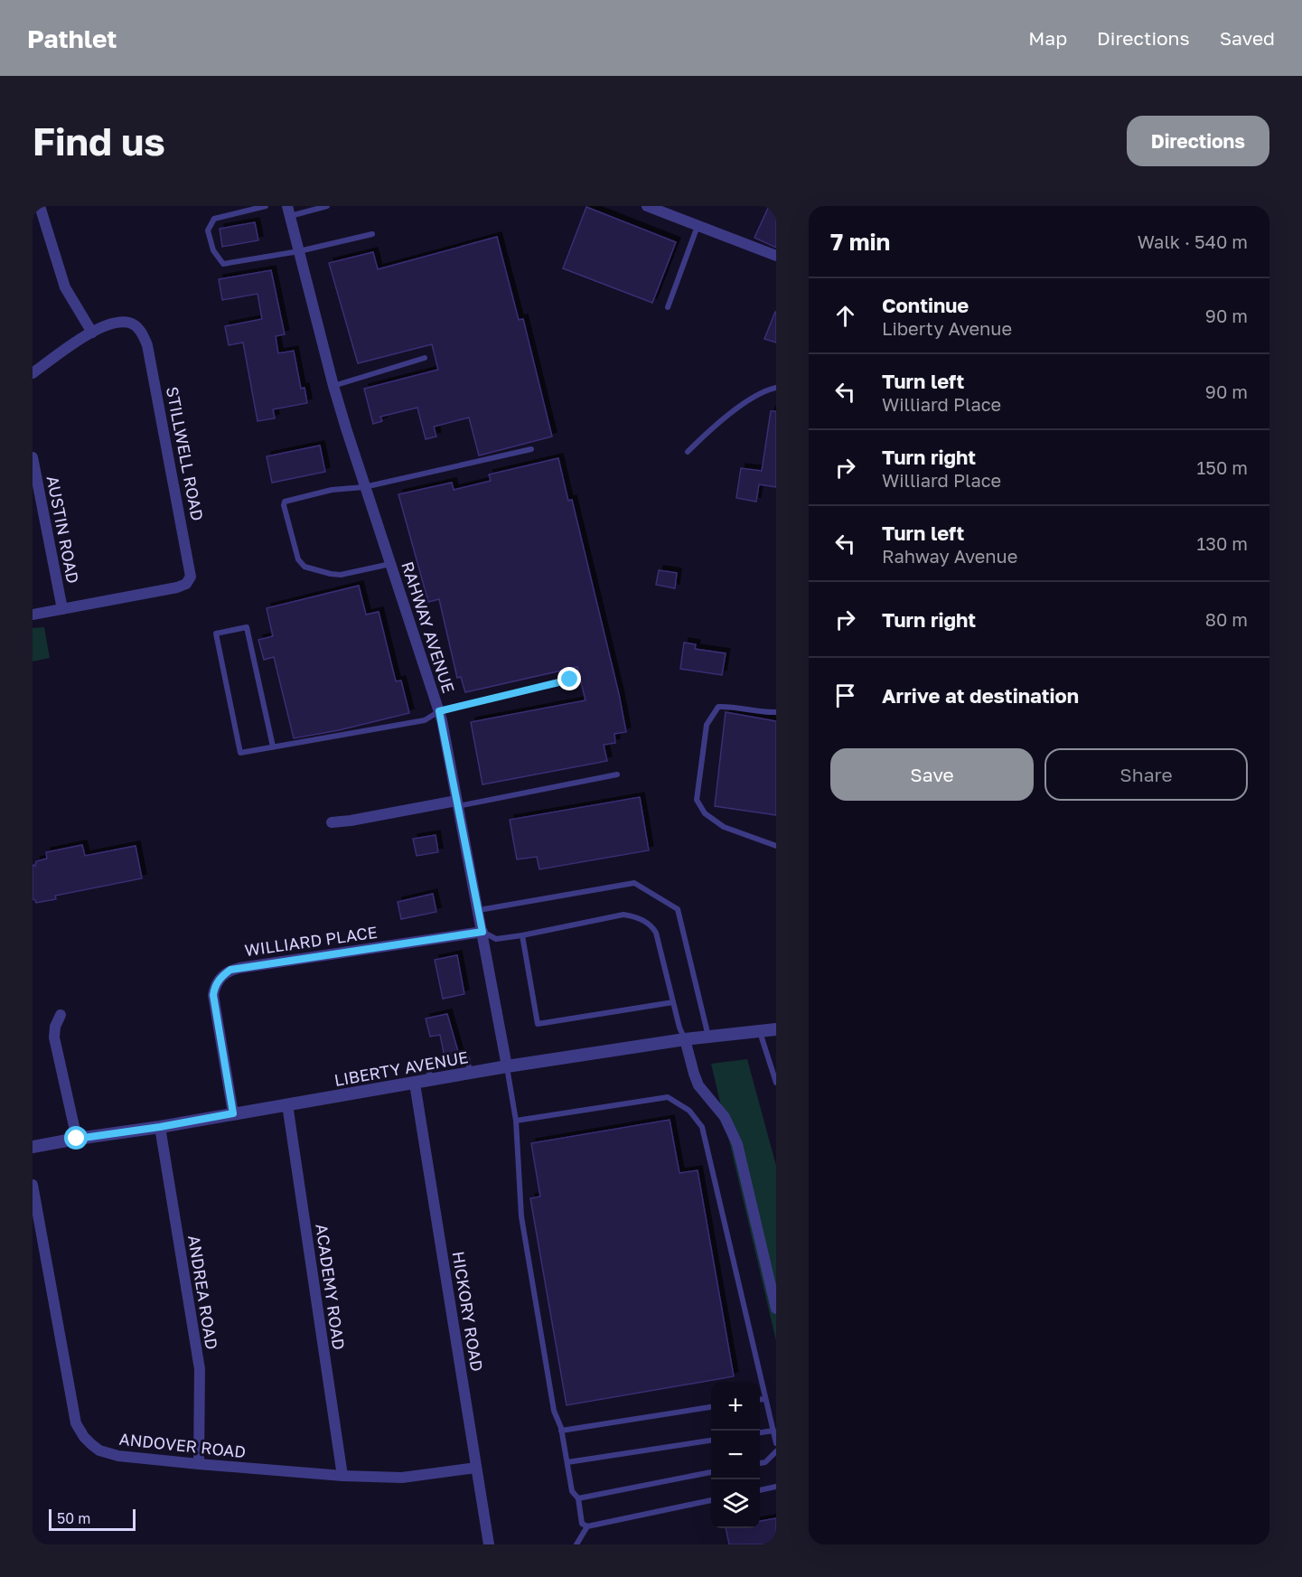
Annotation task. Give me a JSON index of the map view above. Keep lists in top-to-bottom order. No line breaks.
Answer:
{"streets":{"street":["STILLWELL ROAD","AUSTIN ROAD","RAHWAY AVENUE","WILLIARD PLACE","LIBERTY AVENUE","ACADEMY ROAD","ANDREA ROAD","HICKORY ROAD","ANDOVER ROAD"]},"crossings":[["STILLWELL ROAD","AUSTIN ROAD"],["RAHWAY AVENUE","WILLIARD PLACE"],["RAHWAY AVENUE","LIBERTY AVENUE"],["WILLIARD PLACE","LIBERTY AVENUE"],["LIBERTY AVENUE","ACADEMY ROAD"],["LIBERTY AVENUE","ANDREA ROAD"],["LIBERTY AVENUE","HICKORY ROAD"],["ACADEMY ROAD","ANDOVER ROAD"],["ANDREA ROAD","ANDOVER ROAD"],["HICKORY ROAD","ANDOVER ROAD"]],"scale_bar":"50 m","page":{"header":"Pathlet","nav":["Map","Directions","Saved"],"buttons":["Directions",["Save","Share"]],"title":"Find us","heading":["7 min","Walk · 540 m"],"list":[["Continue","Liberty Avenue","90 m"],["Turn left","Williard Place","90 m"],["Turn right","Williard Place","150 m"],["Turn left","Rahway Avenue","130 m"],["Turn right","80 m"],"Arrive at destination"],"map_buttons":["+","−"],"scale":"50 m"}}
